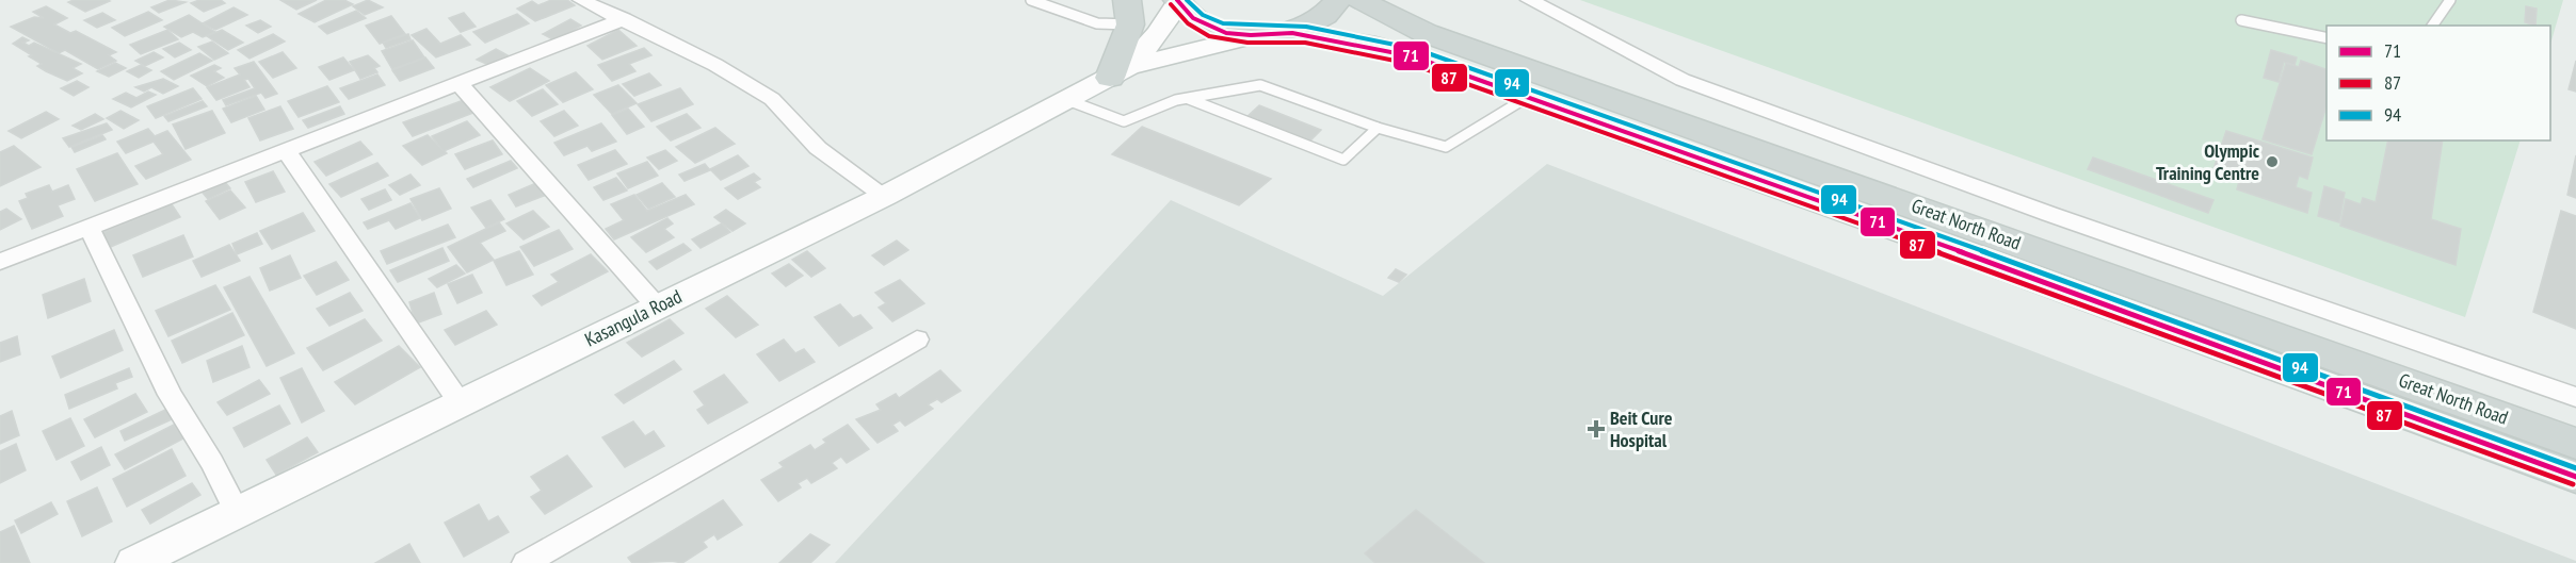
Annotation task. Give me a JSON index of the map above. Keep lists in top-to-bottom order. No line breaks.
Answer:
{"streets":{"main road":["Great North Road","Kasangula Road"]},"places":{"other":["Olympic Training Centre"],"health":["Beit Cure Hospital"]},"lines":["transit line 71","transit line 94","transit line 87"],"legend":["71","87","94"]}
